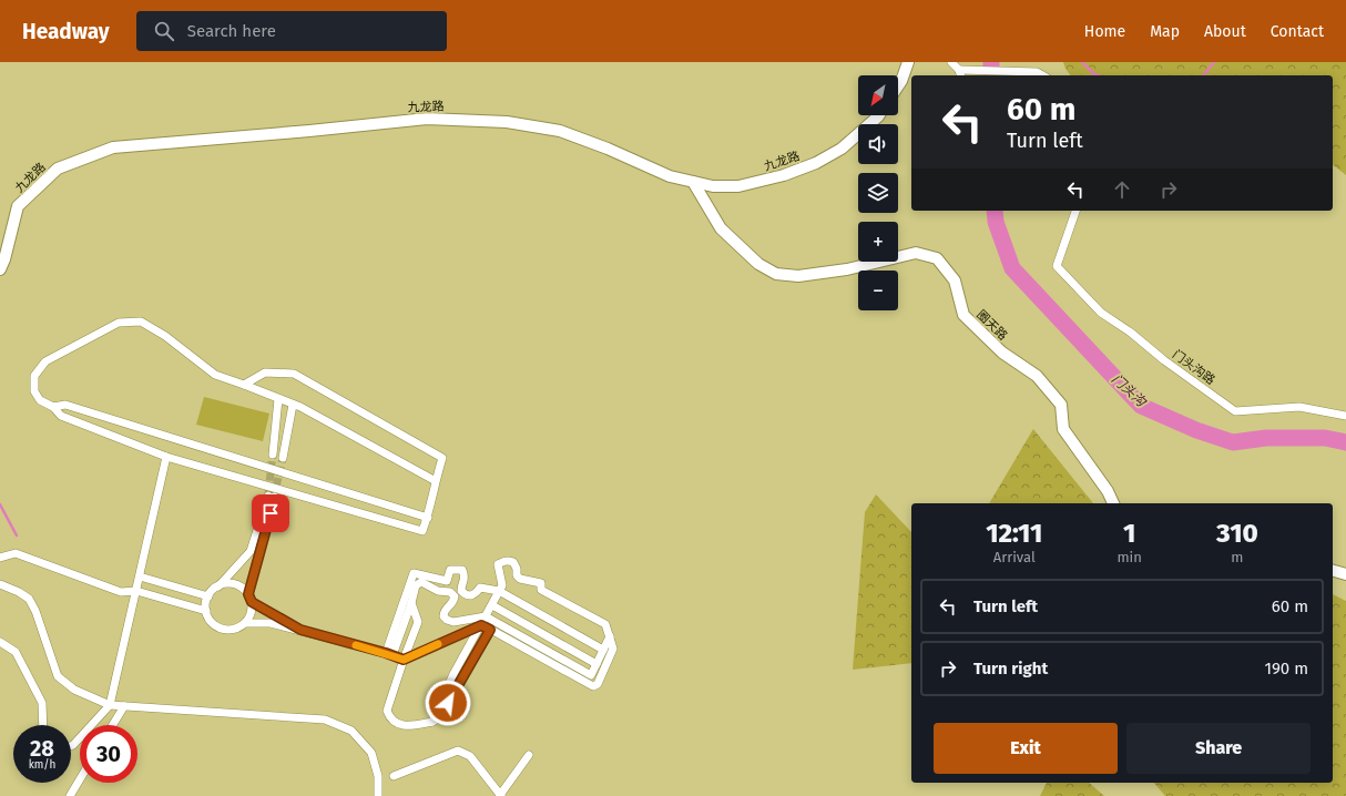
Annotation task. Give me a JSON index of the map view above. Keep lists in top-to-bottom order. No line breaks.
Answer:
{"streets":{"main road":["九龙路","圈天路"],"street":["门头沟路"]},"crossings":[["九龙路","圈天路"]],"water":["门头沟"],"north":"bottom left","page":{"header":"Headway","search":"Search here","nav":["Home","Map","About","Contact"],"map_buttons":["+","−"],"turn":["60 m","Turn left"],"eta":["12:11","Arrival","1","min","310","m"],"list":[{"name":"Turn left","value":"60 m"},{"name":"Turn right","value":"190 m"}],"buttons":["Exit","Share"],"speed":"28 km/h","limit":"30"}}
